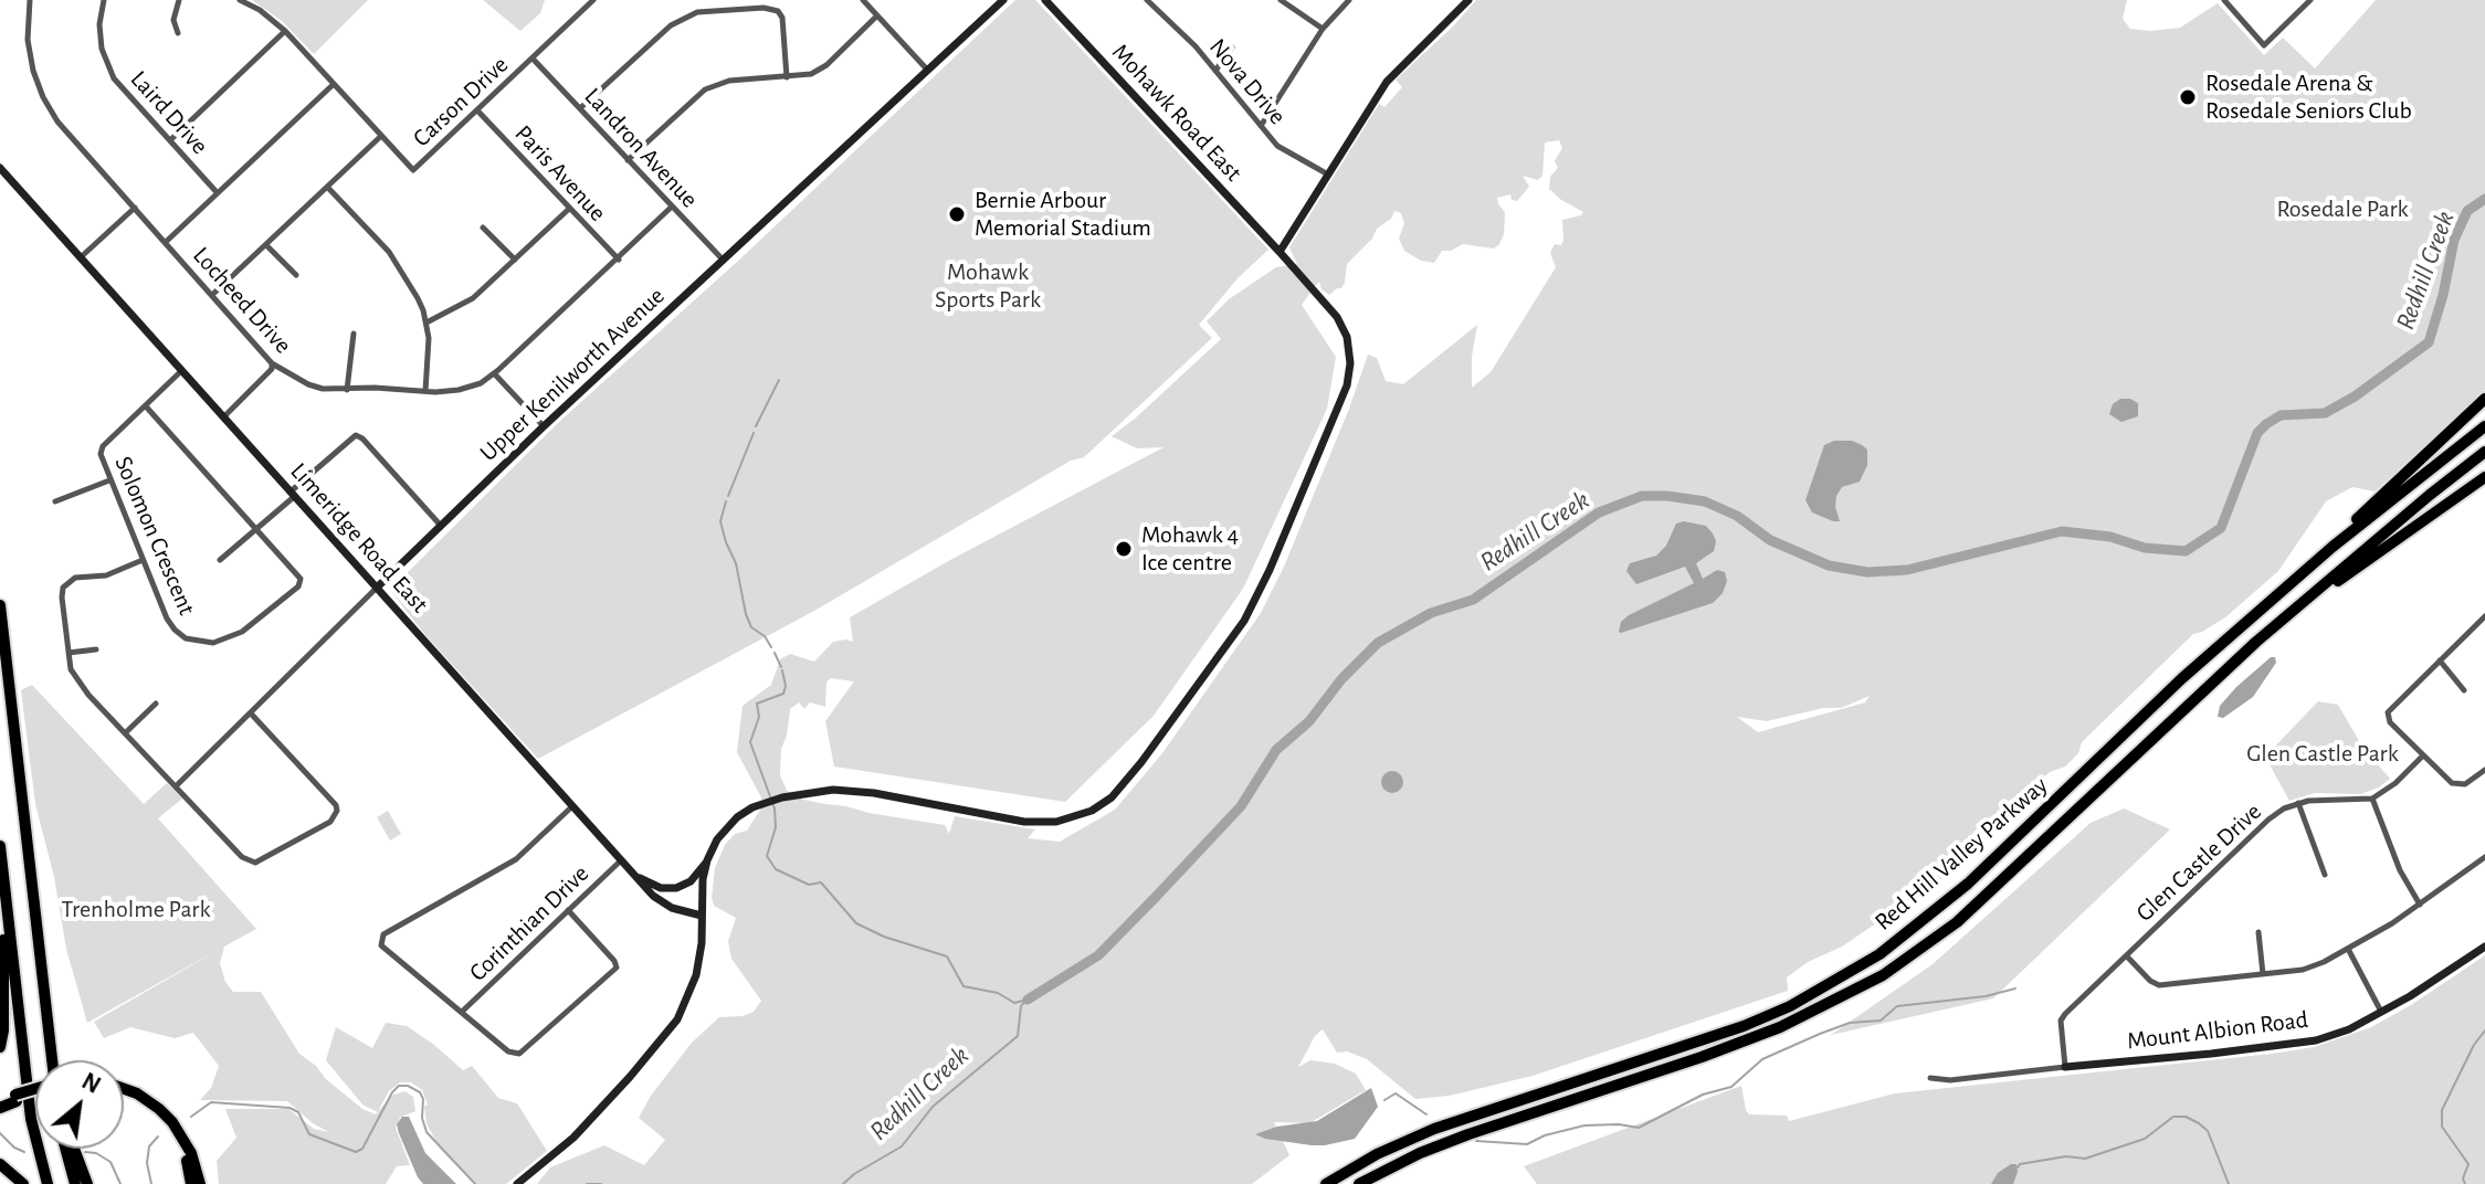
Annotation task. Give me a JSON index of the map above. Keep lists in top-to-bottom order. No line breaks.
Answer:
{"streets":{"highway":["Red Hill Valley Parkway"],"street":["Nova Drive","Carson Drive","Laird Drive","Mohawk Road East","Landron Avenue","Paris Avenue","Locheed Drive","Upper Kenilworth Avenue","Solomon Crescent","Limeridge Road East","Glen Castle Drive","Corinthian Drive","Mount Albion Road"]},"crossings":[["Carson Drive","Landron Avenue"],["Carson Drive","Paris Avenue"],["Landron Avenue","Locheed Drive"],["Landron Avenue","Upper Kenilworth Avenue"],["Paris Avenue","Locheed Drive"],["Upper Kenilworth Avenue","Limeridge Road East"],["Solomon Crescent","Limeridge Road East"],["Limeridge Road East","Corinthian Drive"],["Glen Castle Drive","Mount Albion Road"]],"water":["Redhill Creek"],"parks":["Rosedale Park","Mohawk Sports Park","Glen Castle Park","Trenholme Park"],"places":["Rosedale Arena & Rosedale Seniors Club","Bernie Arbour Memorial Stadium","Mohawk 4 Ice centre"],"north":"top right"}
